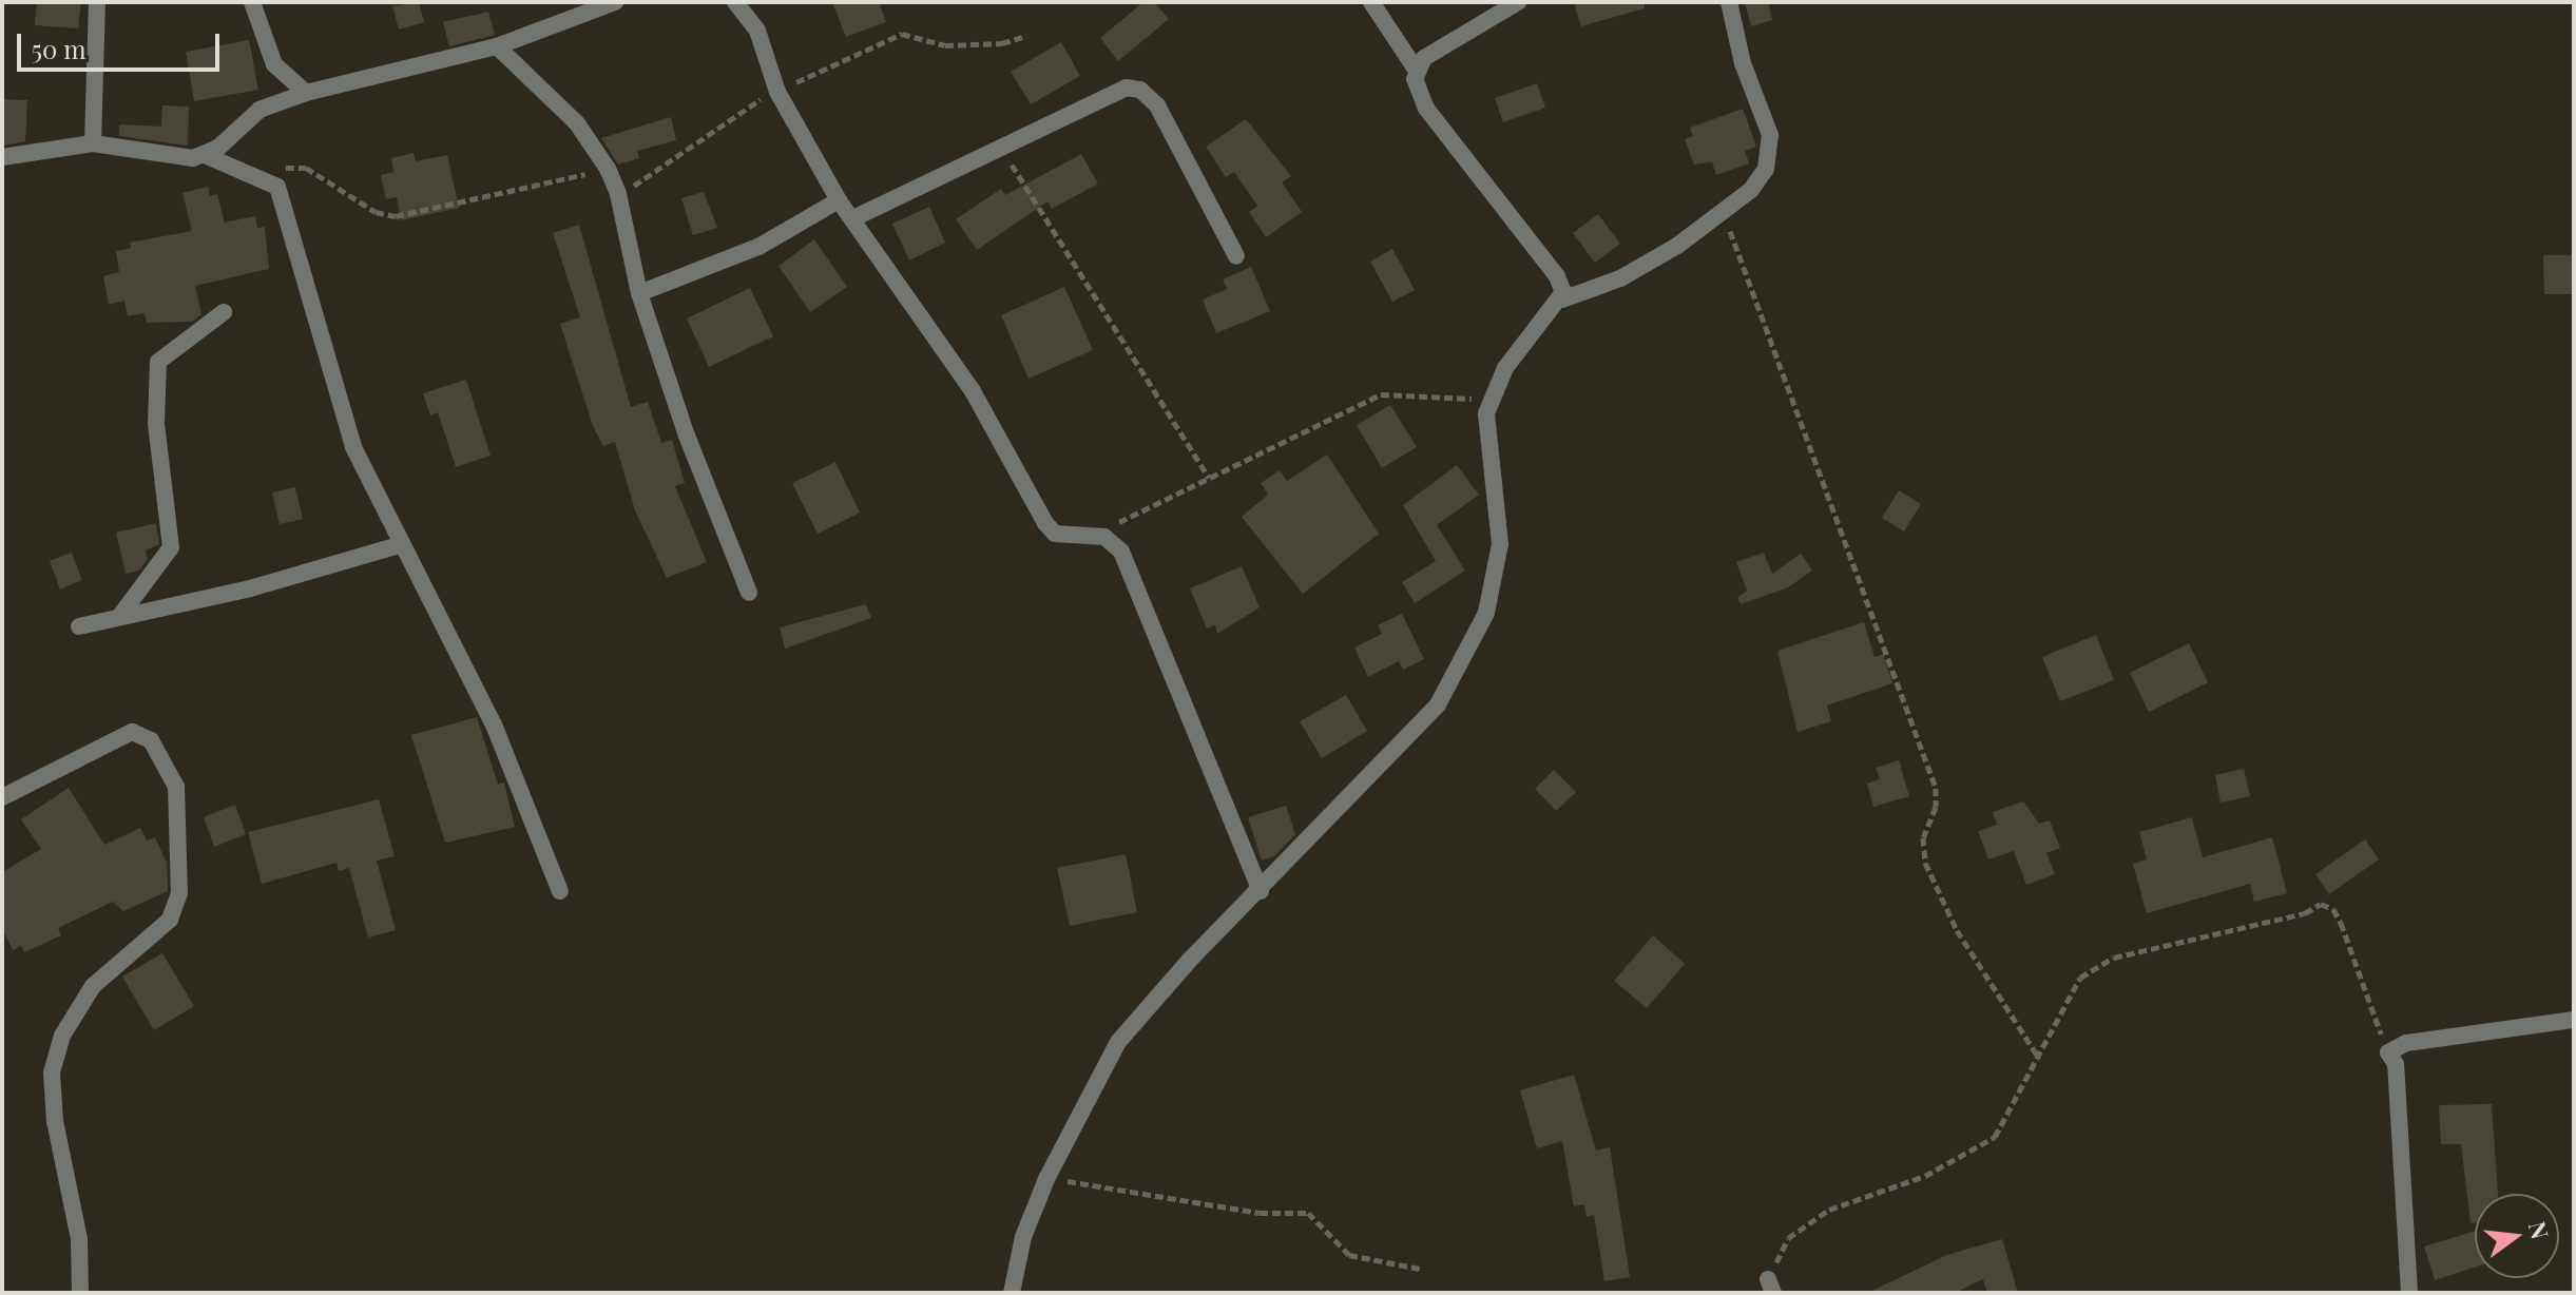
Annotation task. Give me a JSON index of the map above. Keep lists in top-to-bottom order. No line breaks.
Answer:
{"scale_bar":"50 m","north":"right"}
